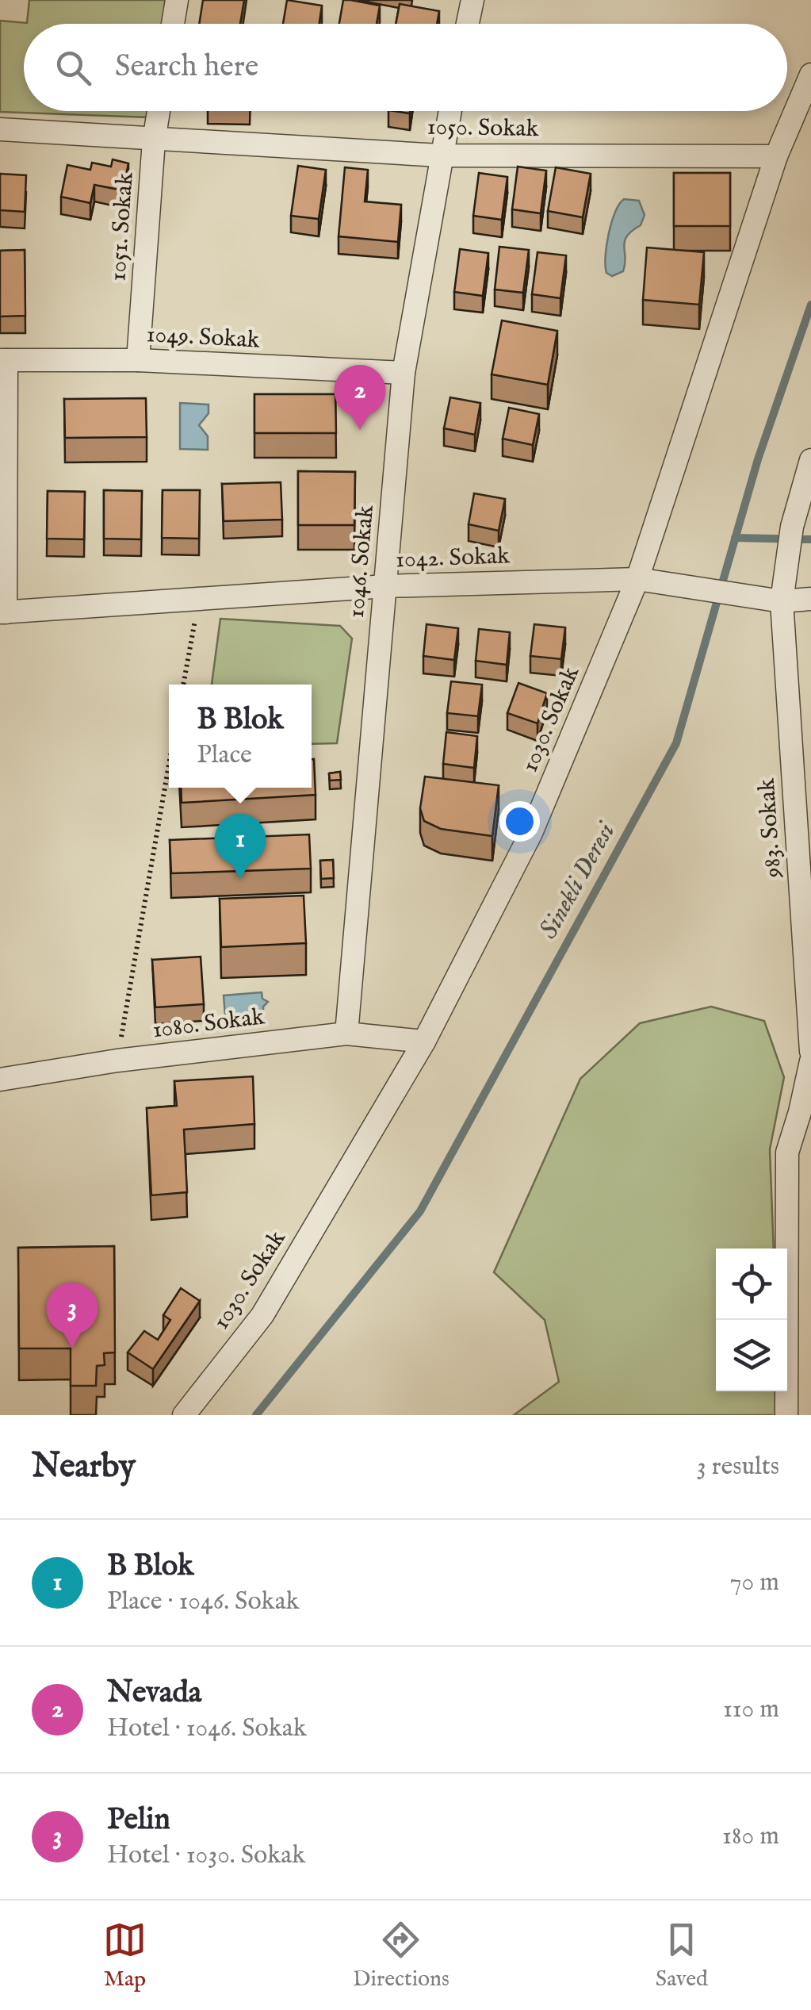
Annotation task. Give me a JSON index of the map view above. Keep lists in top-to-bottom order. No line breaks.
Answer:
{"streets":{"street":["1050. Sokak","1051. Sokak","1049. Sokak","1042. Sokak","1046. Sokak","1030. Sokak","983. Sokak","1080. Sokak"]},"crossings":[["1050. Sokak","1051. Sokak"],["1050. Sokak","1046. Sokak"],["1050. Sokak","1030. Sokak"],["1051. Sokak","1049. Sokak"],["1049. Sokak","1046. Sokak"],["1042. Sokak","1046. Sokak"],["1042. Sokak","1030. Sokak"],["1042. Sokak","983. Sokak"],["1046. Sokak","1080. Sokak"],["1030. Sokak","1080. Sokak"]],"water":["Sinekli Deresi"],"page":{"search":"Search here","pins":["2","1","3"],"popup":["B Blok","Place"],"heading":["Nearby","3 results"],"list":[{"mark":"1","name":"B Blok","note":"Place · 1046. Sokak","value":"70 m"},{"mark":"2","name":"Nevada","note":"Hotel · 1046. Sokak","value":"110 m"},{"mark":"3","name":"Pelin","note":"Hotel · 1030. Sokak","value":"180 m"}],"nav":["Map","Directions","Saved"]}}
